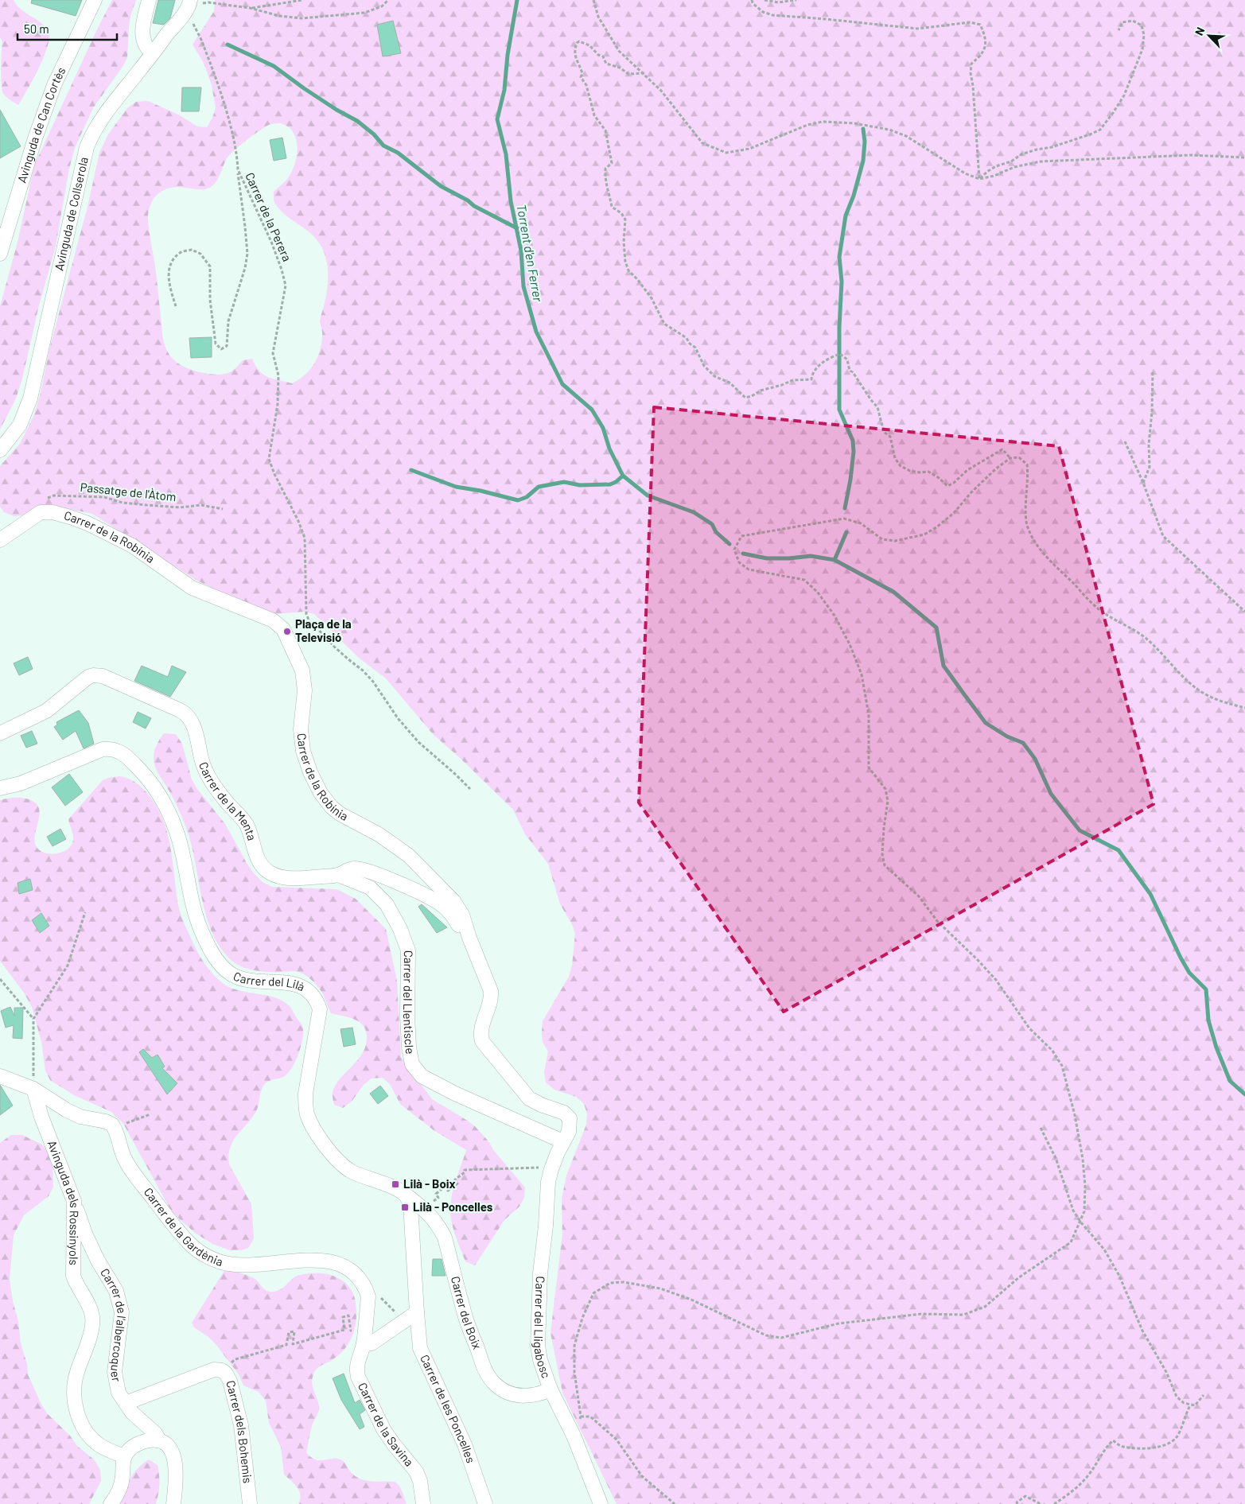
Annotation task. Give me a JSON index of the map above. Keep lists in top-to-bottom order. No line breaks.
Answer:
{"streets":{"street":["Avinguda de Can Cortès","Avinguda de Collserola","Carrer de la Robínia","Carrer de la Menta","Carrer del Lilà","Carrer del Llentiscle","Avinguda dels Rossinyols","Carrer de la Gardènia","Carrer del Boix","Carrer de l'albercoquer","Carrer del Lligabosc","Carrer de les Poncelles","Carrer de la Savina","Carrer dels Bohemis"],"path":["Carrer de la Perera","Passatge de l'Àtom"]},"crossings":[["Avinguda de Collserola","Carrer de la Perera"],["Passatge de l'Àtom","Carrer de la Robínia"],["Carrer de la Robínia","Carrer de la Menta"],["Carrer de la Robínia","Carrer del Llentiscle"],["Carrer de la Robínia","Carrer del Lligabosc"],["Carrer de la Menta","Carrer del Llentiscle"],["Carrer del Lilà","Carrer del Boix"],["Carrer del Llentiscle","Carrer del Lligabosc"],["Avinguda dels Rossinyols","Carrer de l'albercoquer"],["Carrer del Boix","Carrer del Lligabosc"],["Carrer de l'albercoquer","Carrer dels Bohemis"]],"water":["Torrent d'en Ferrer"],"places":{"other":["Plaça de la Televisió"],"transit":["Lilà - Boix","Lilà - Poncelles"]},"scale_bar":"50 m","north":"top left"}
